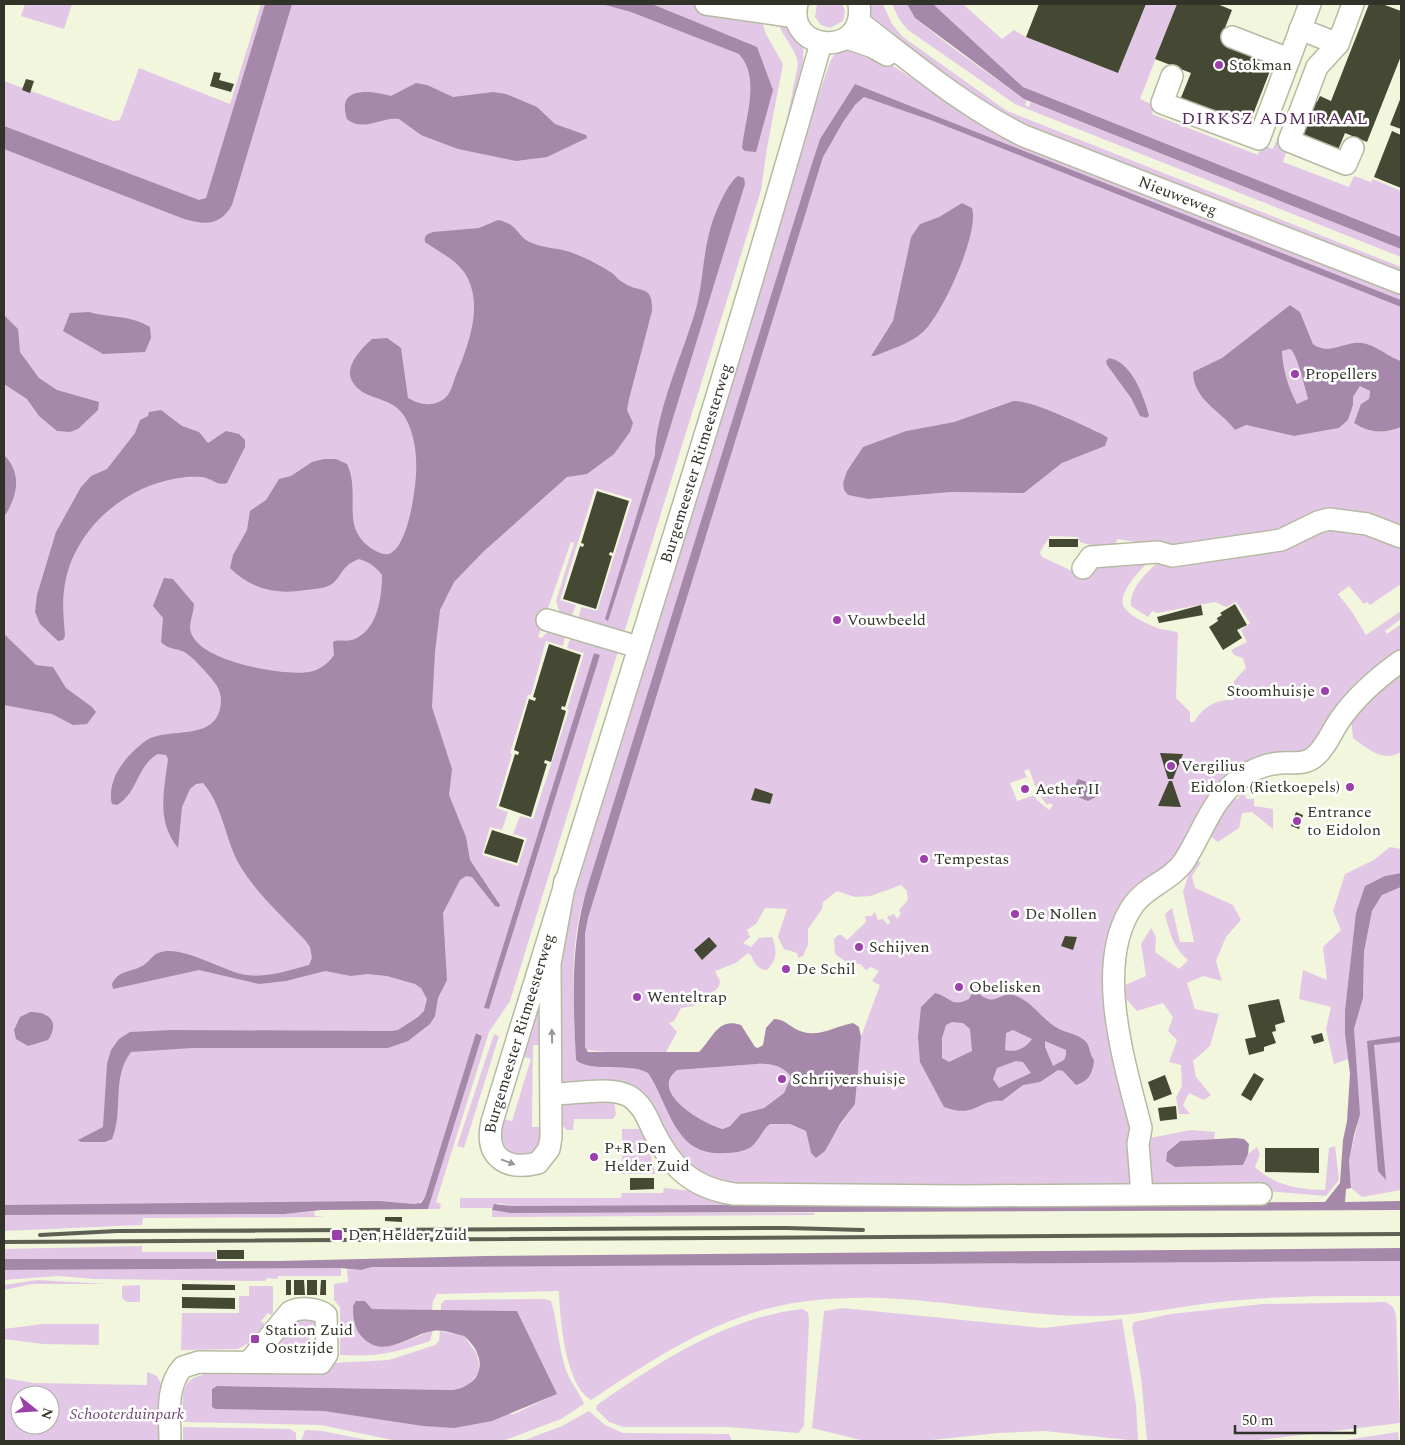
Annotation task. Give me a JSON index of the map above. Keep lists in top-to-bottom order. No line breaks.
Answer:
{"streets":{"street":["Nieuweweg","Burgemeester Ritmeesterweg"]},"districts":["DIRKSZ ADMIRAAL"],"parks":["Schooterduinpark"],"places":{"other":["Stokman","Propellers","Vouwbeeld","Stoomhuisje","Vergilius","Eidolon (Rietkoepels)","Aether II","Entrance to Eidolon","Tempestas","De Nollen","Schijven","De Schil","Obelisken","Wenteltrap","Schrijvershuisje","P+R Den Helder Zuid"],"transit":["Den Helder Zuid","Station Zuid Oostzijde"]},"scale_bar":"50 m","north":"right"}
